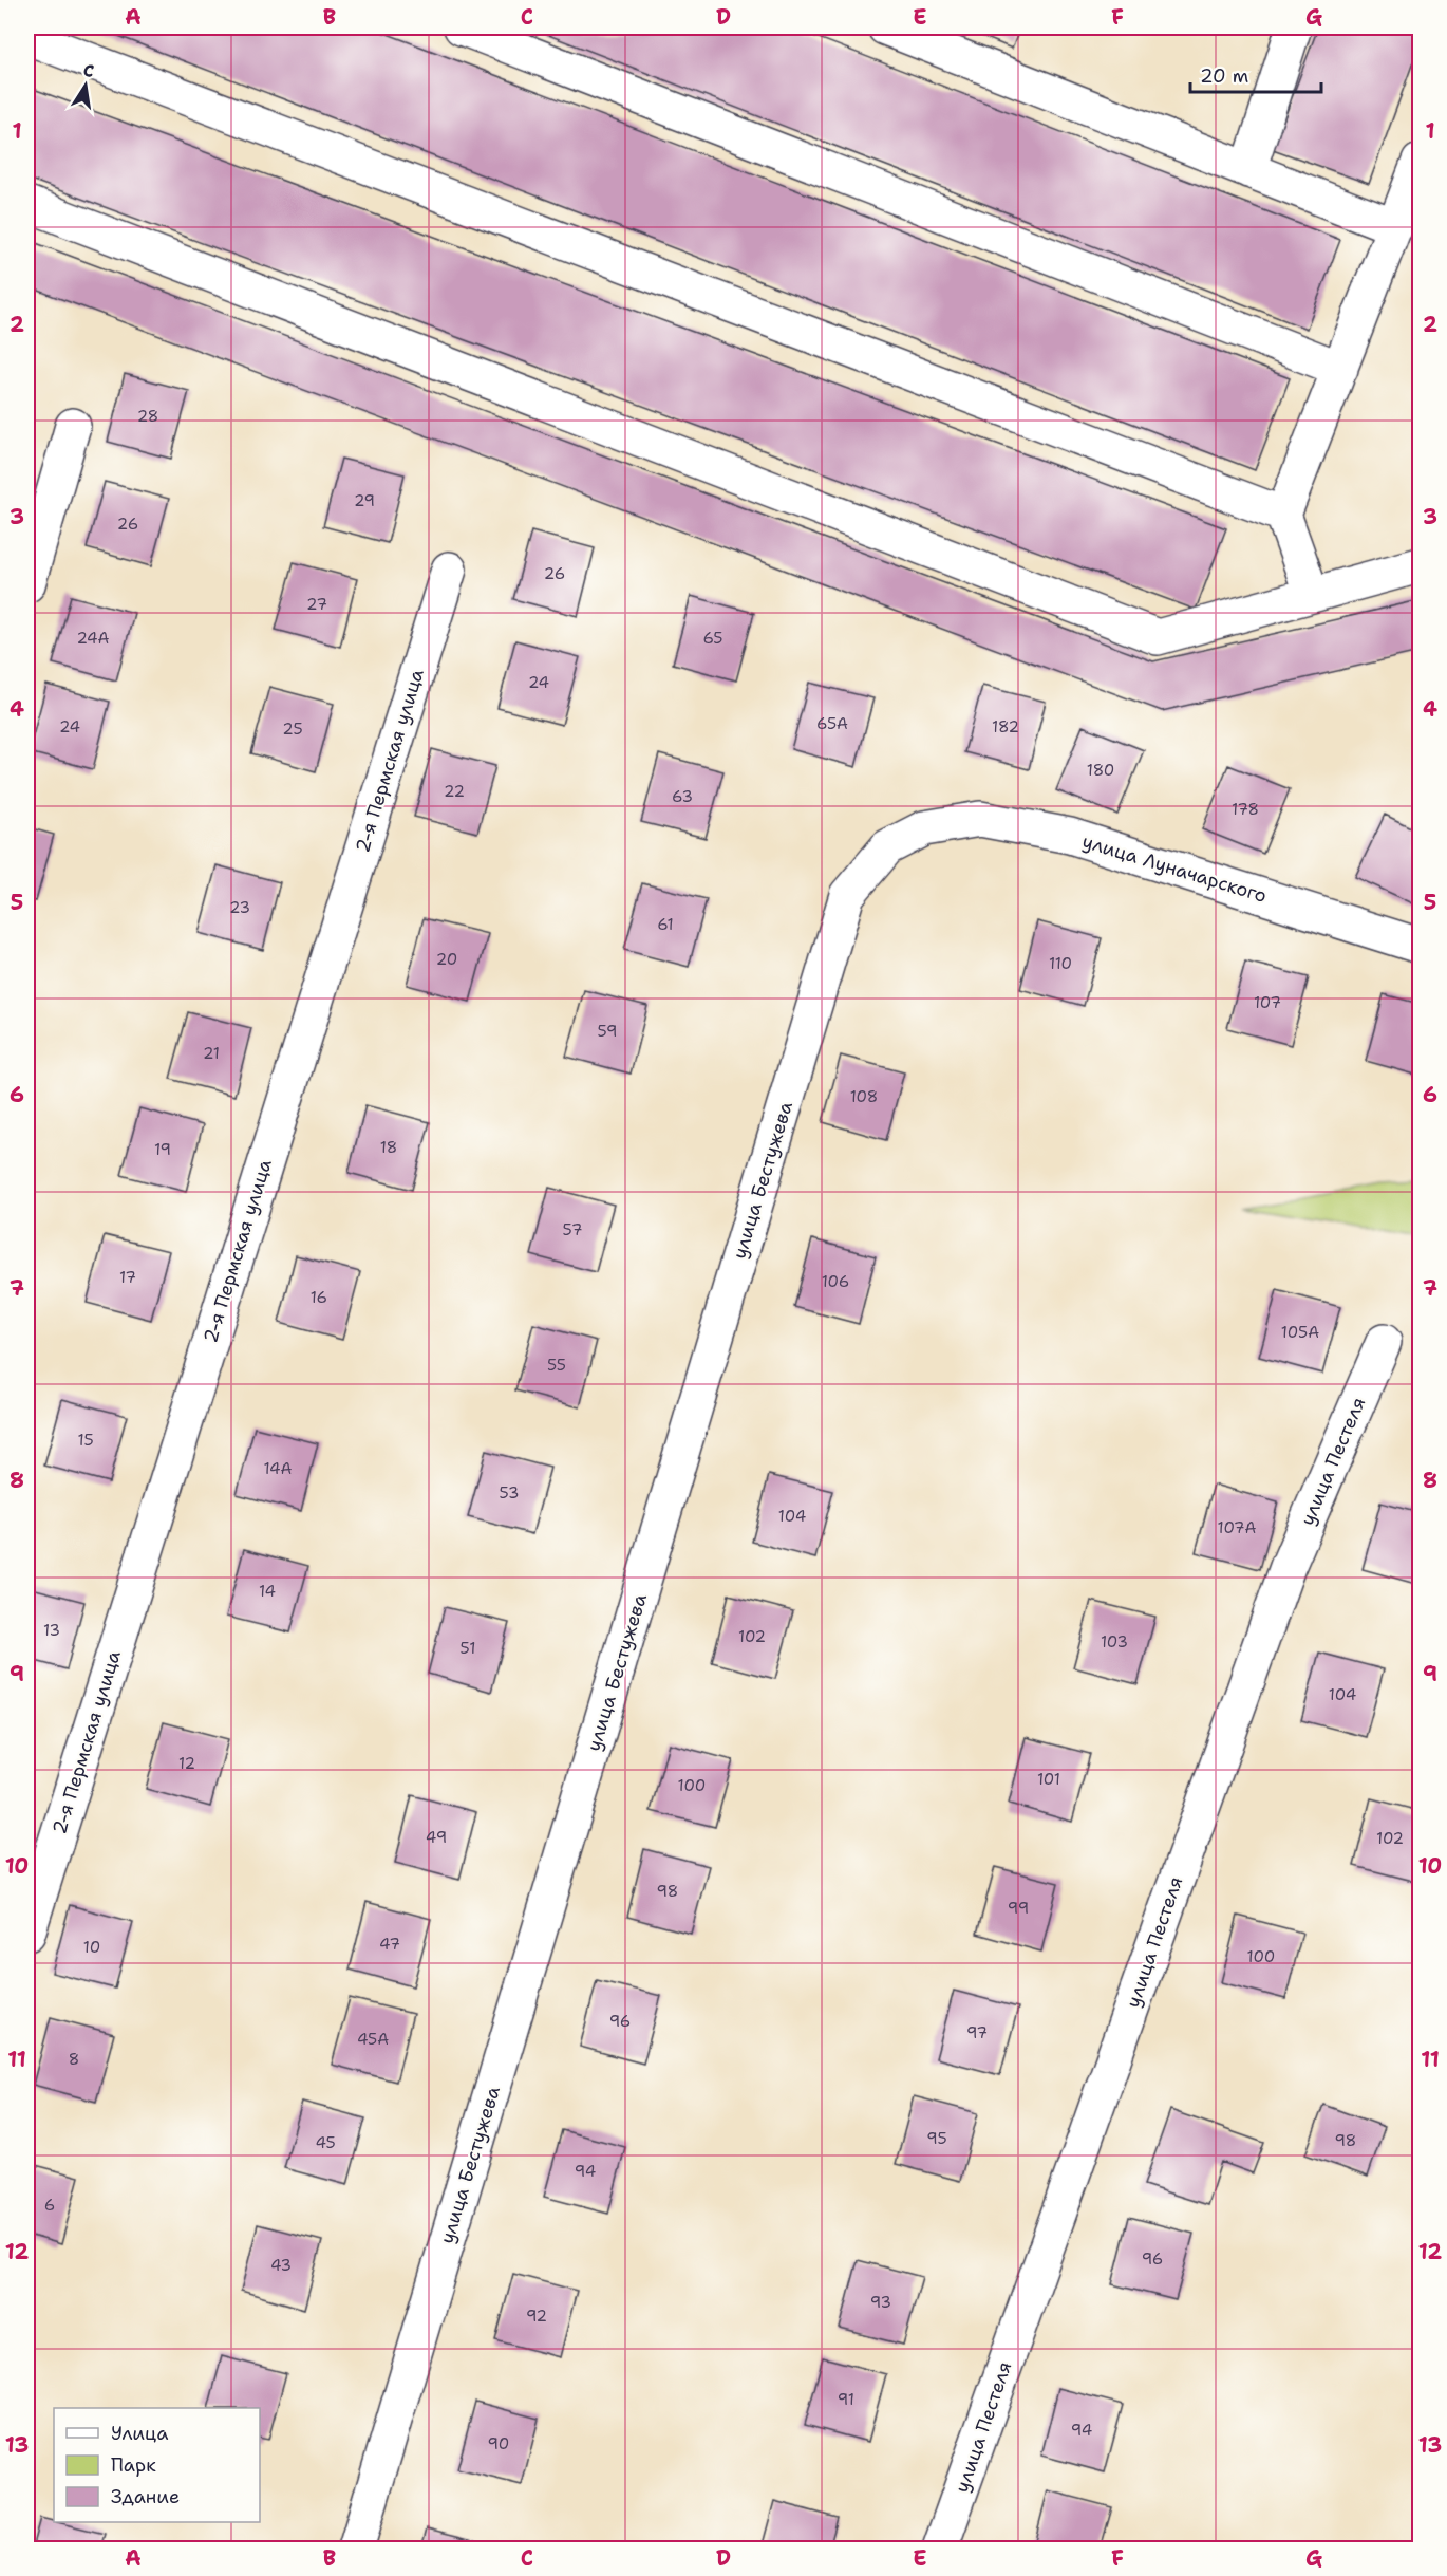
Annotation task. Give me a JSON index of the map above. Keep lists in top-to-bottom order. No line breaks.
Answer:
{"streets":{"street":["2-я Пермская улица","улица Луначарского","улица Бестужева","улица Пестеля"]},"crossings":[["улица Луначарского","улица Бестужева"]],"house_numbers":["28","29","26","26","27","24А","65","24","65А","24","182","25","180","22","63","178","23","61","20","110","107","59","21","108","18","19","57","17","106","16","105А","55","15","14А","53","104","107А","14","13","102","103","51","104","12","101","100","49","102","98","99","47","10","100","96","97","45А","8","95","98","45","94","6","96","43","93","92","91","94","90"],"legend":["Улица","Парк","Здание"],"scale_bar":"20 m","north":"top","grid":{"columns":["A","B","C","D","E","F","G"],"rows":["1","2","3","4","5","6","7","8","9","10","11","12","13"]}}
